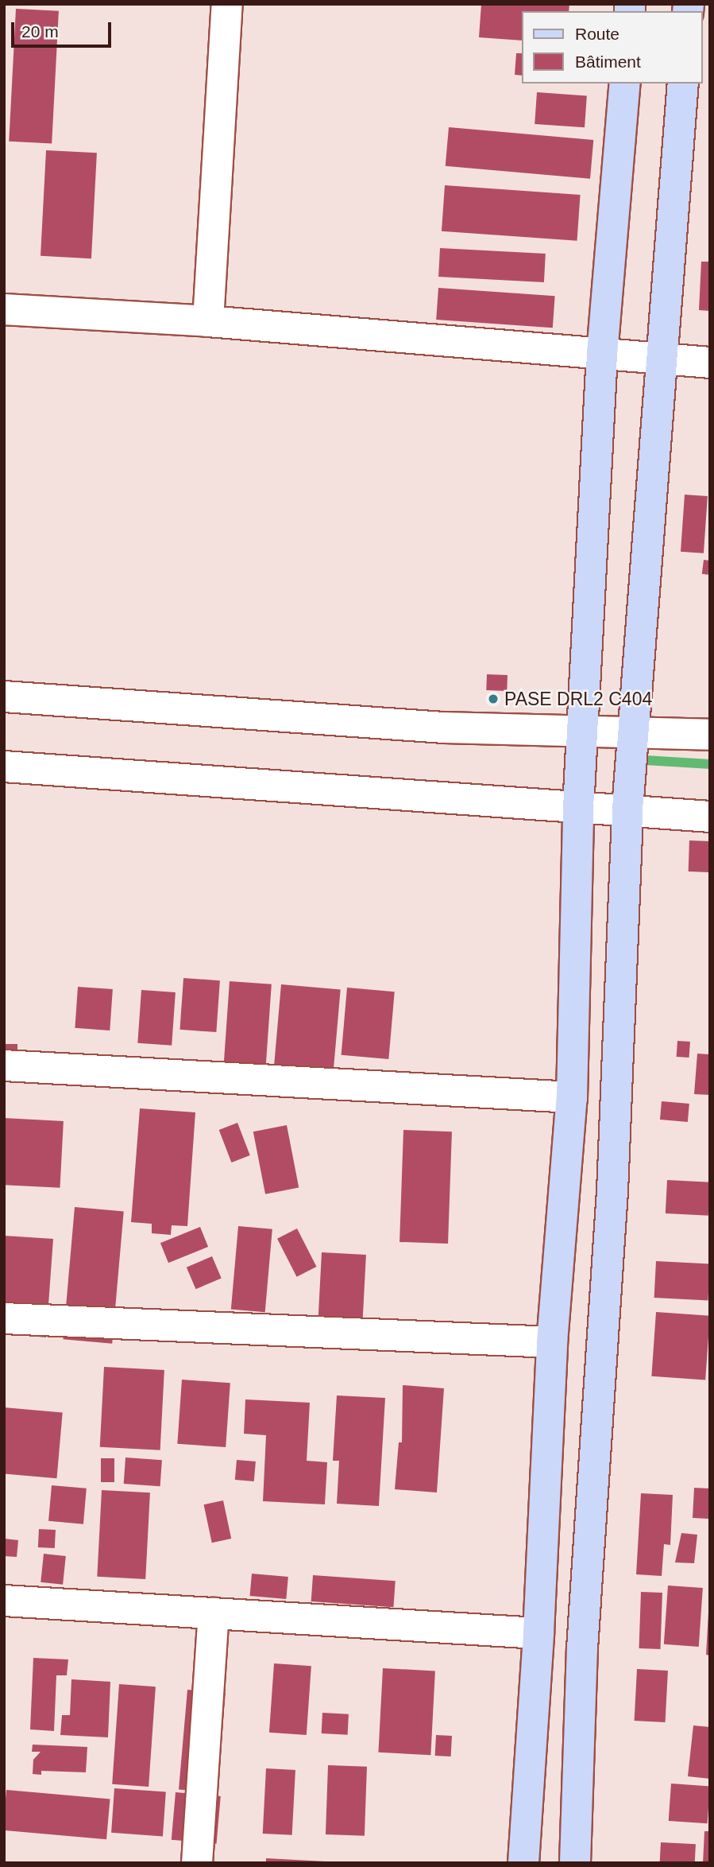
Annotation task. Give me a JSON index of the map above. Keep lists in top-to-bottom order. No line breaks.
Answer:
{"places":["PASE DRL2 C404"],"legend":["Route","Bâtiment"],"scale_bar":"20 m"}
